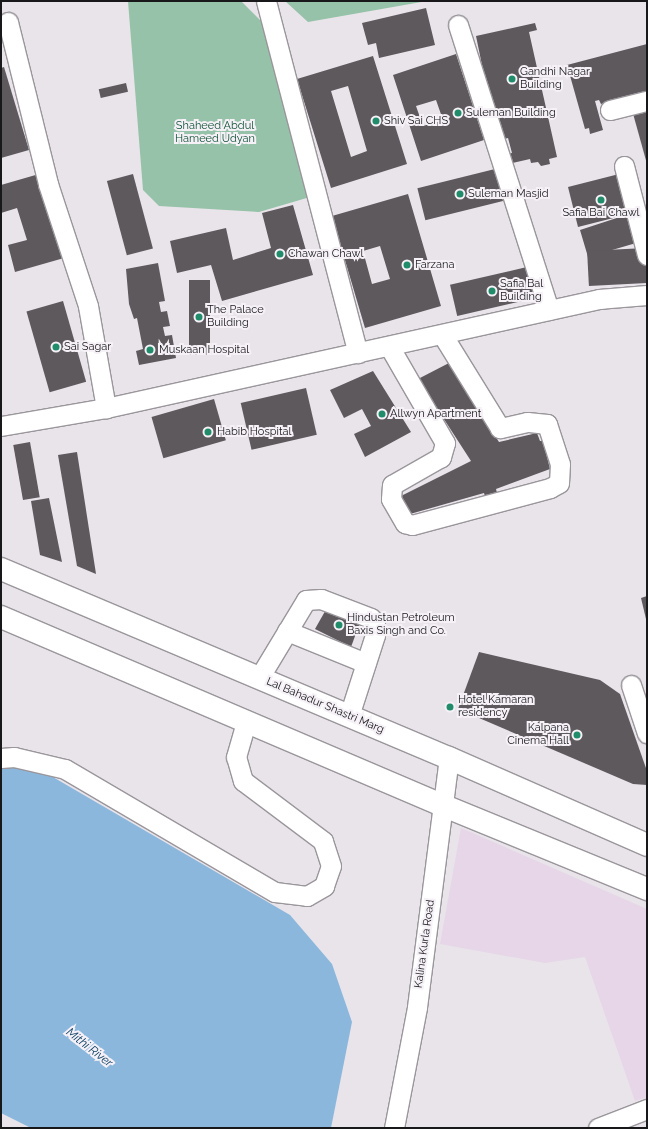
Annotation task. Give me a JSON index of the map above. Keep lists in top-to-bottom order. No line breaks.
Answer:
{"streets":{"main road":["Lal Bahadur Shastri Marg"],"street":["Kalina Kurla Road"]},"crossings":[["Lal Bahadur Shastri Marg","Kalina Kurla Road"]],"water":["Mithi River"],"parks":["Shaheed Abdul Hameed Udyan"],"places":["Gandhi Nagar Building","Suleman Building","Shiv Sai CHS","Suleman Masjid","Safia Bai Chawl","Chawan Chawl","Farzana","Safia Bal Building","The Palace Building","Sai Sagar","Muskaan Hospital","Allwyn Apartment","Habib Hospital","Hindustan Petroleum Baxis Singh and Co.","Hotel Kamaran residency","Kalpana Cinema Hall"]}
